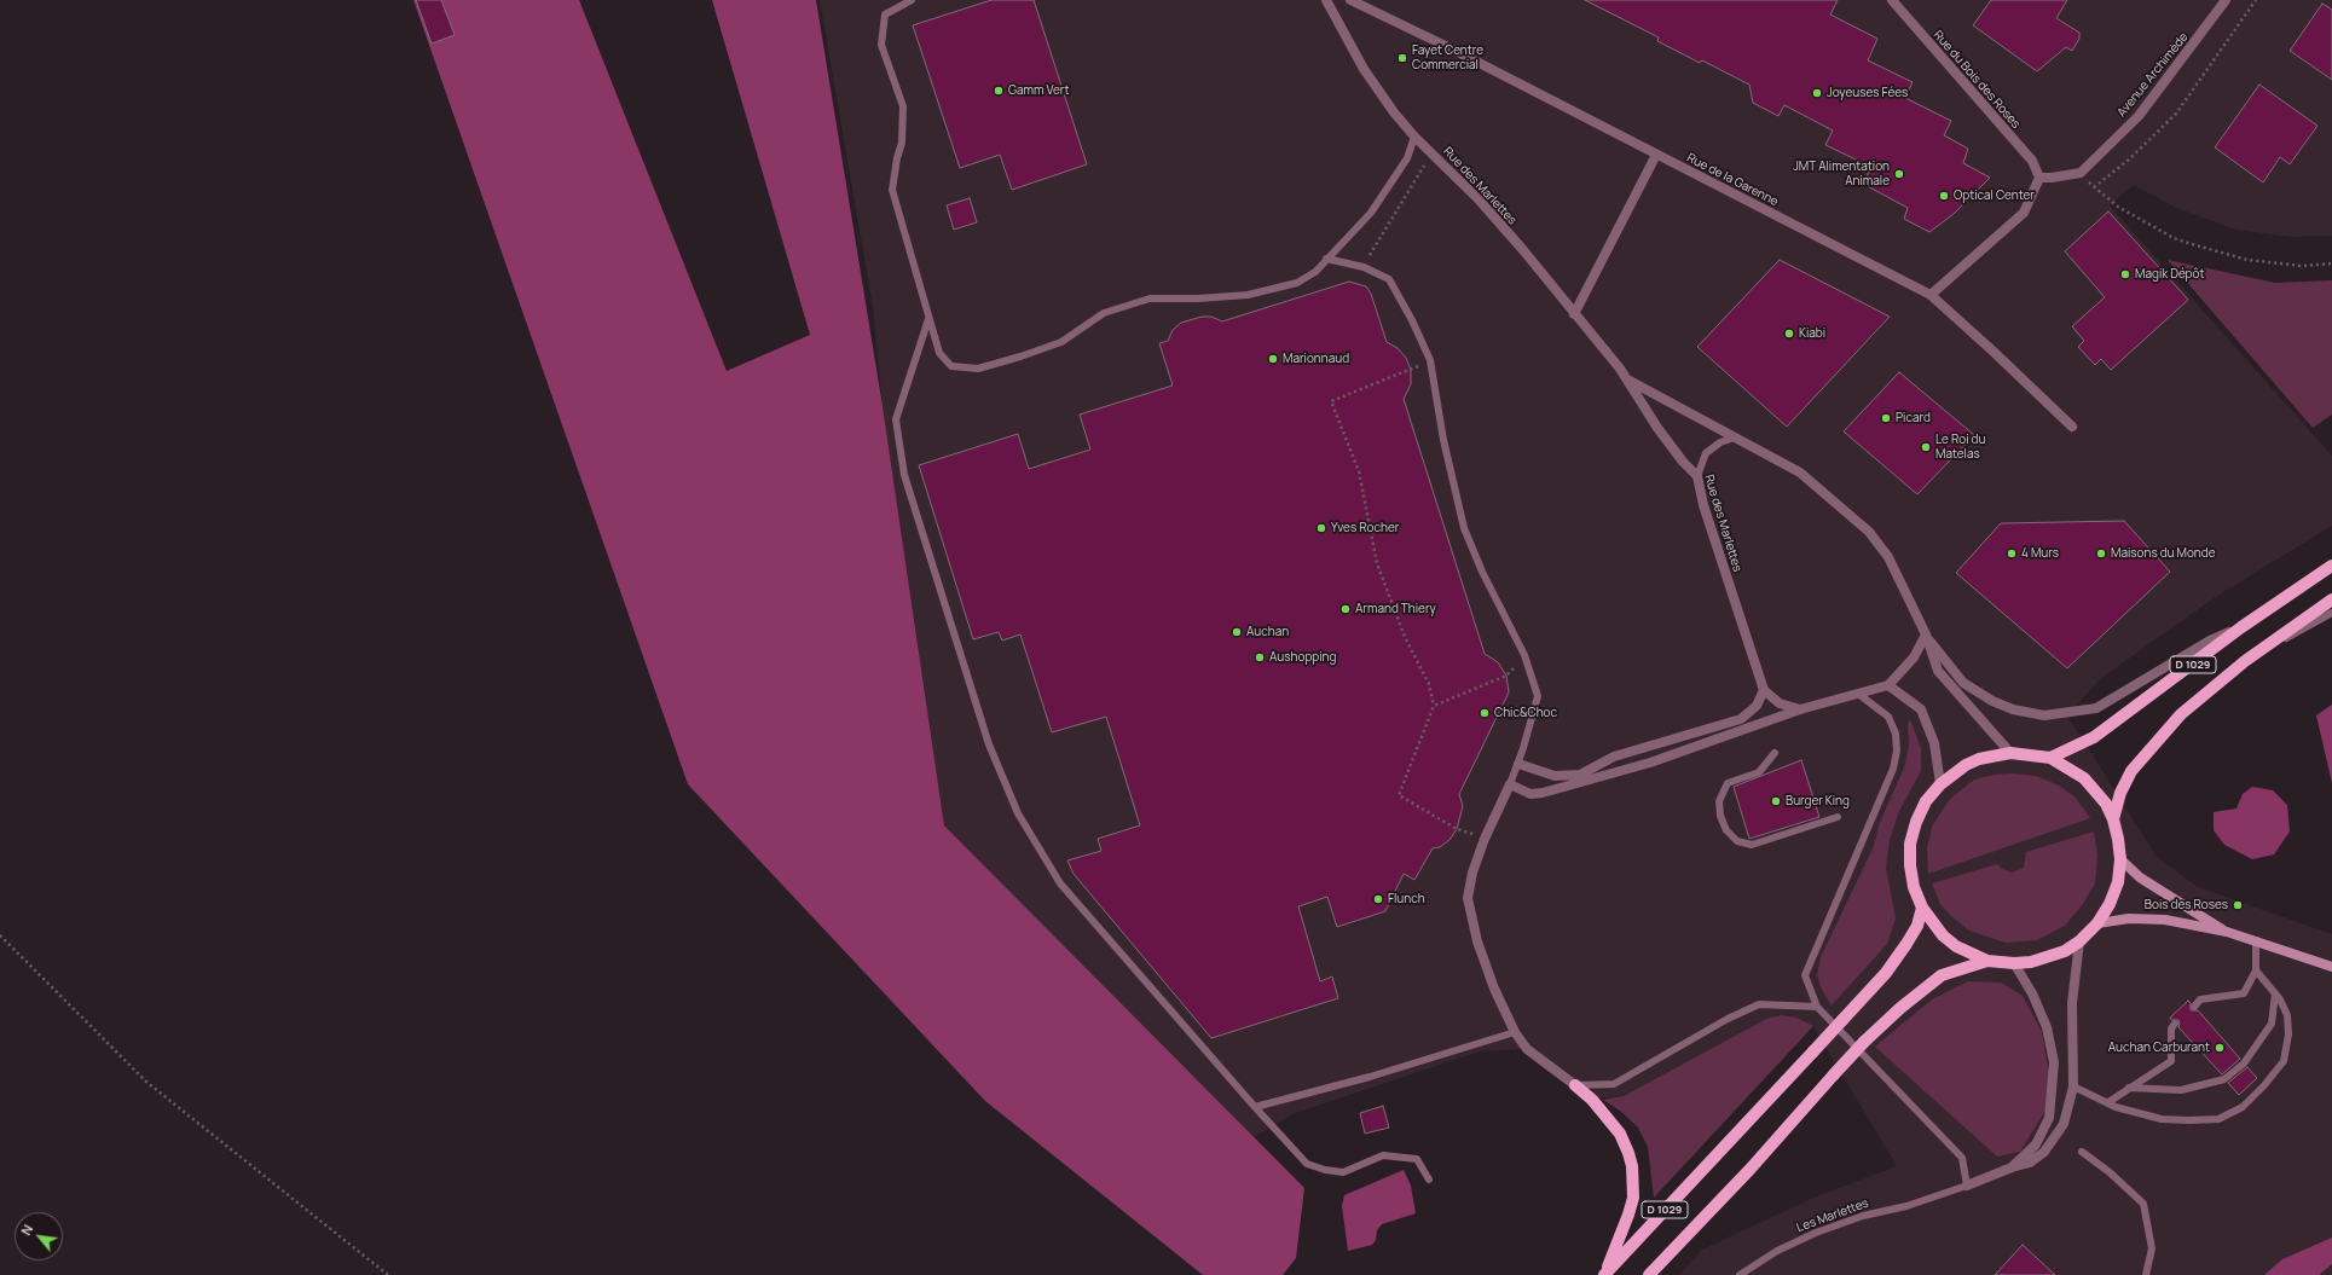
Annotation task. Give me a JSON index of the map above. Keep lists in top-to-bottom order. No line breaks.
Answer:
{"streets":{"main road":["D 1029"],"street":["Avenue Archimède","Rue du Bois des Roses","Rue de la Garenne","Rue des Marlettes"],"lane":["Les Marlettes"]},"places":["Fayet Centre Commercial","Gamm Vert","Joyeuses Fées","JMT Alimentation Animale","Optical Center","Magik Dépôt","Kiabi","Marionnaud","Picard","Le Roi du Matelas","Yves Rocher","4 Murs","Maisons du Monde","Armand Thiery","Auchan","Aushopping","Chic&Choc","Burger King","Flunch","Bois des Roses","Auchan Carburant"],"north":"top left"}
